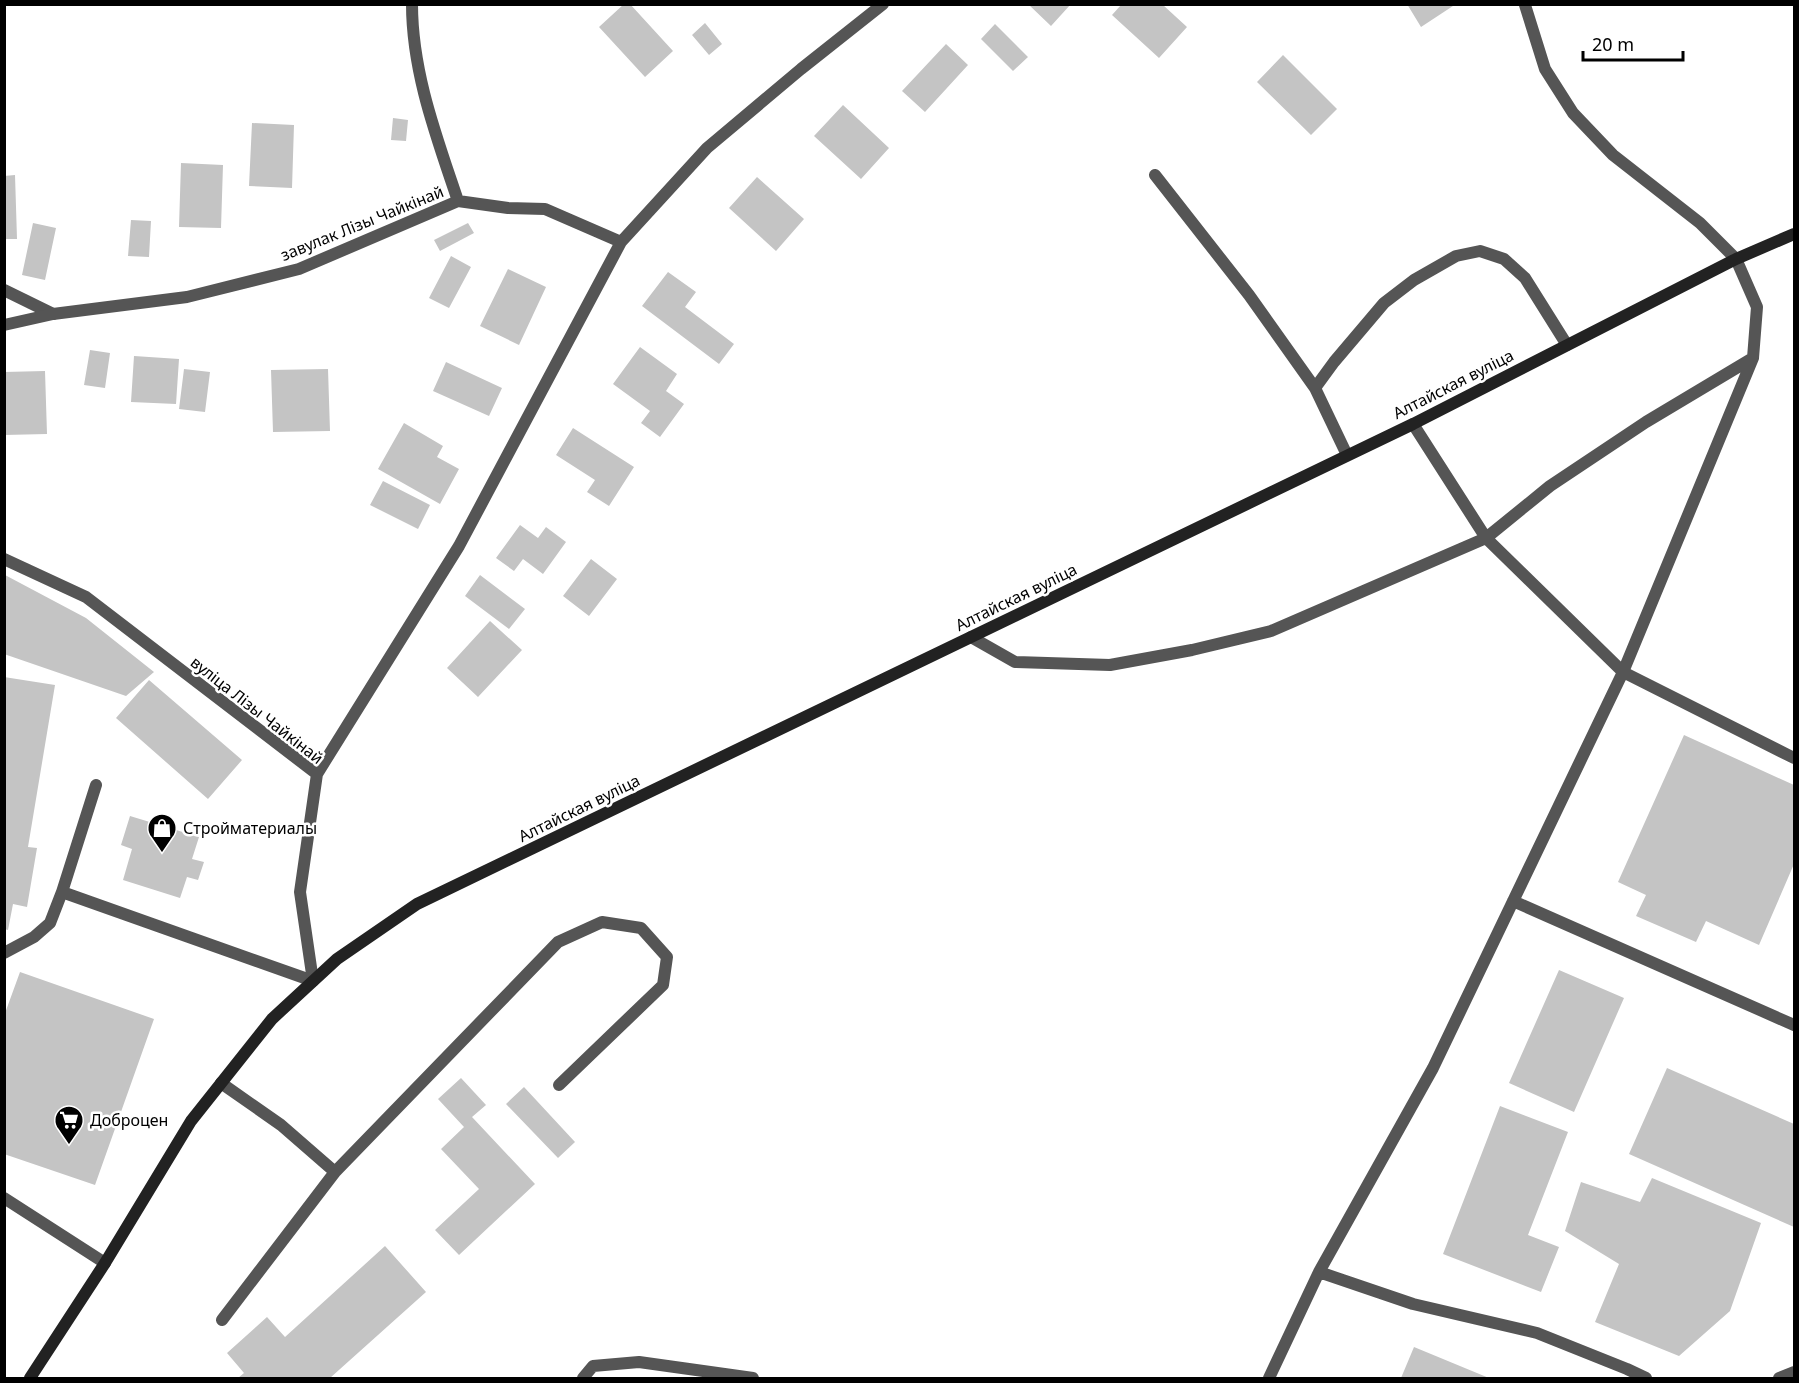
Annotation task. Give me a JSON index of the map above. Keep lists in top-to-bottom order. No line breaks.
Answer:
{"streets":{"main road":["Алтайская вуліца"],"street":["завулак Лізы Чайкінай","вуліца Лізы Чайкінай"]},"crossings":[["Алтайская вуліца","вуліца Лізы Чайкінай"]],"places":{"shop":["Стройматериалы"],"supermarket":["Доброцен"]},"scale_bar":"20 m"}
